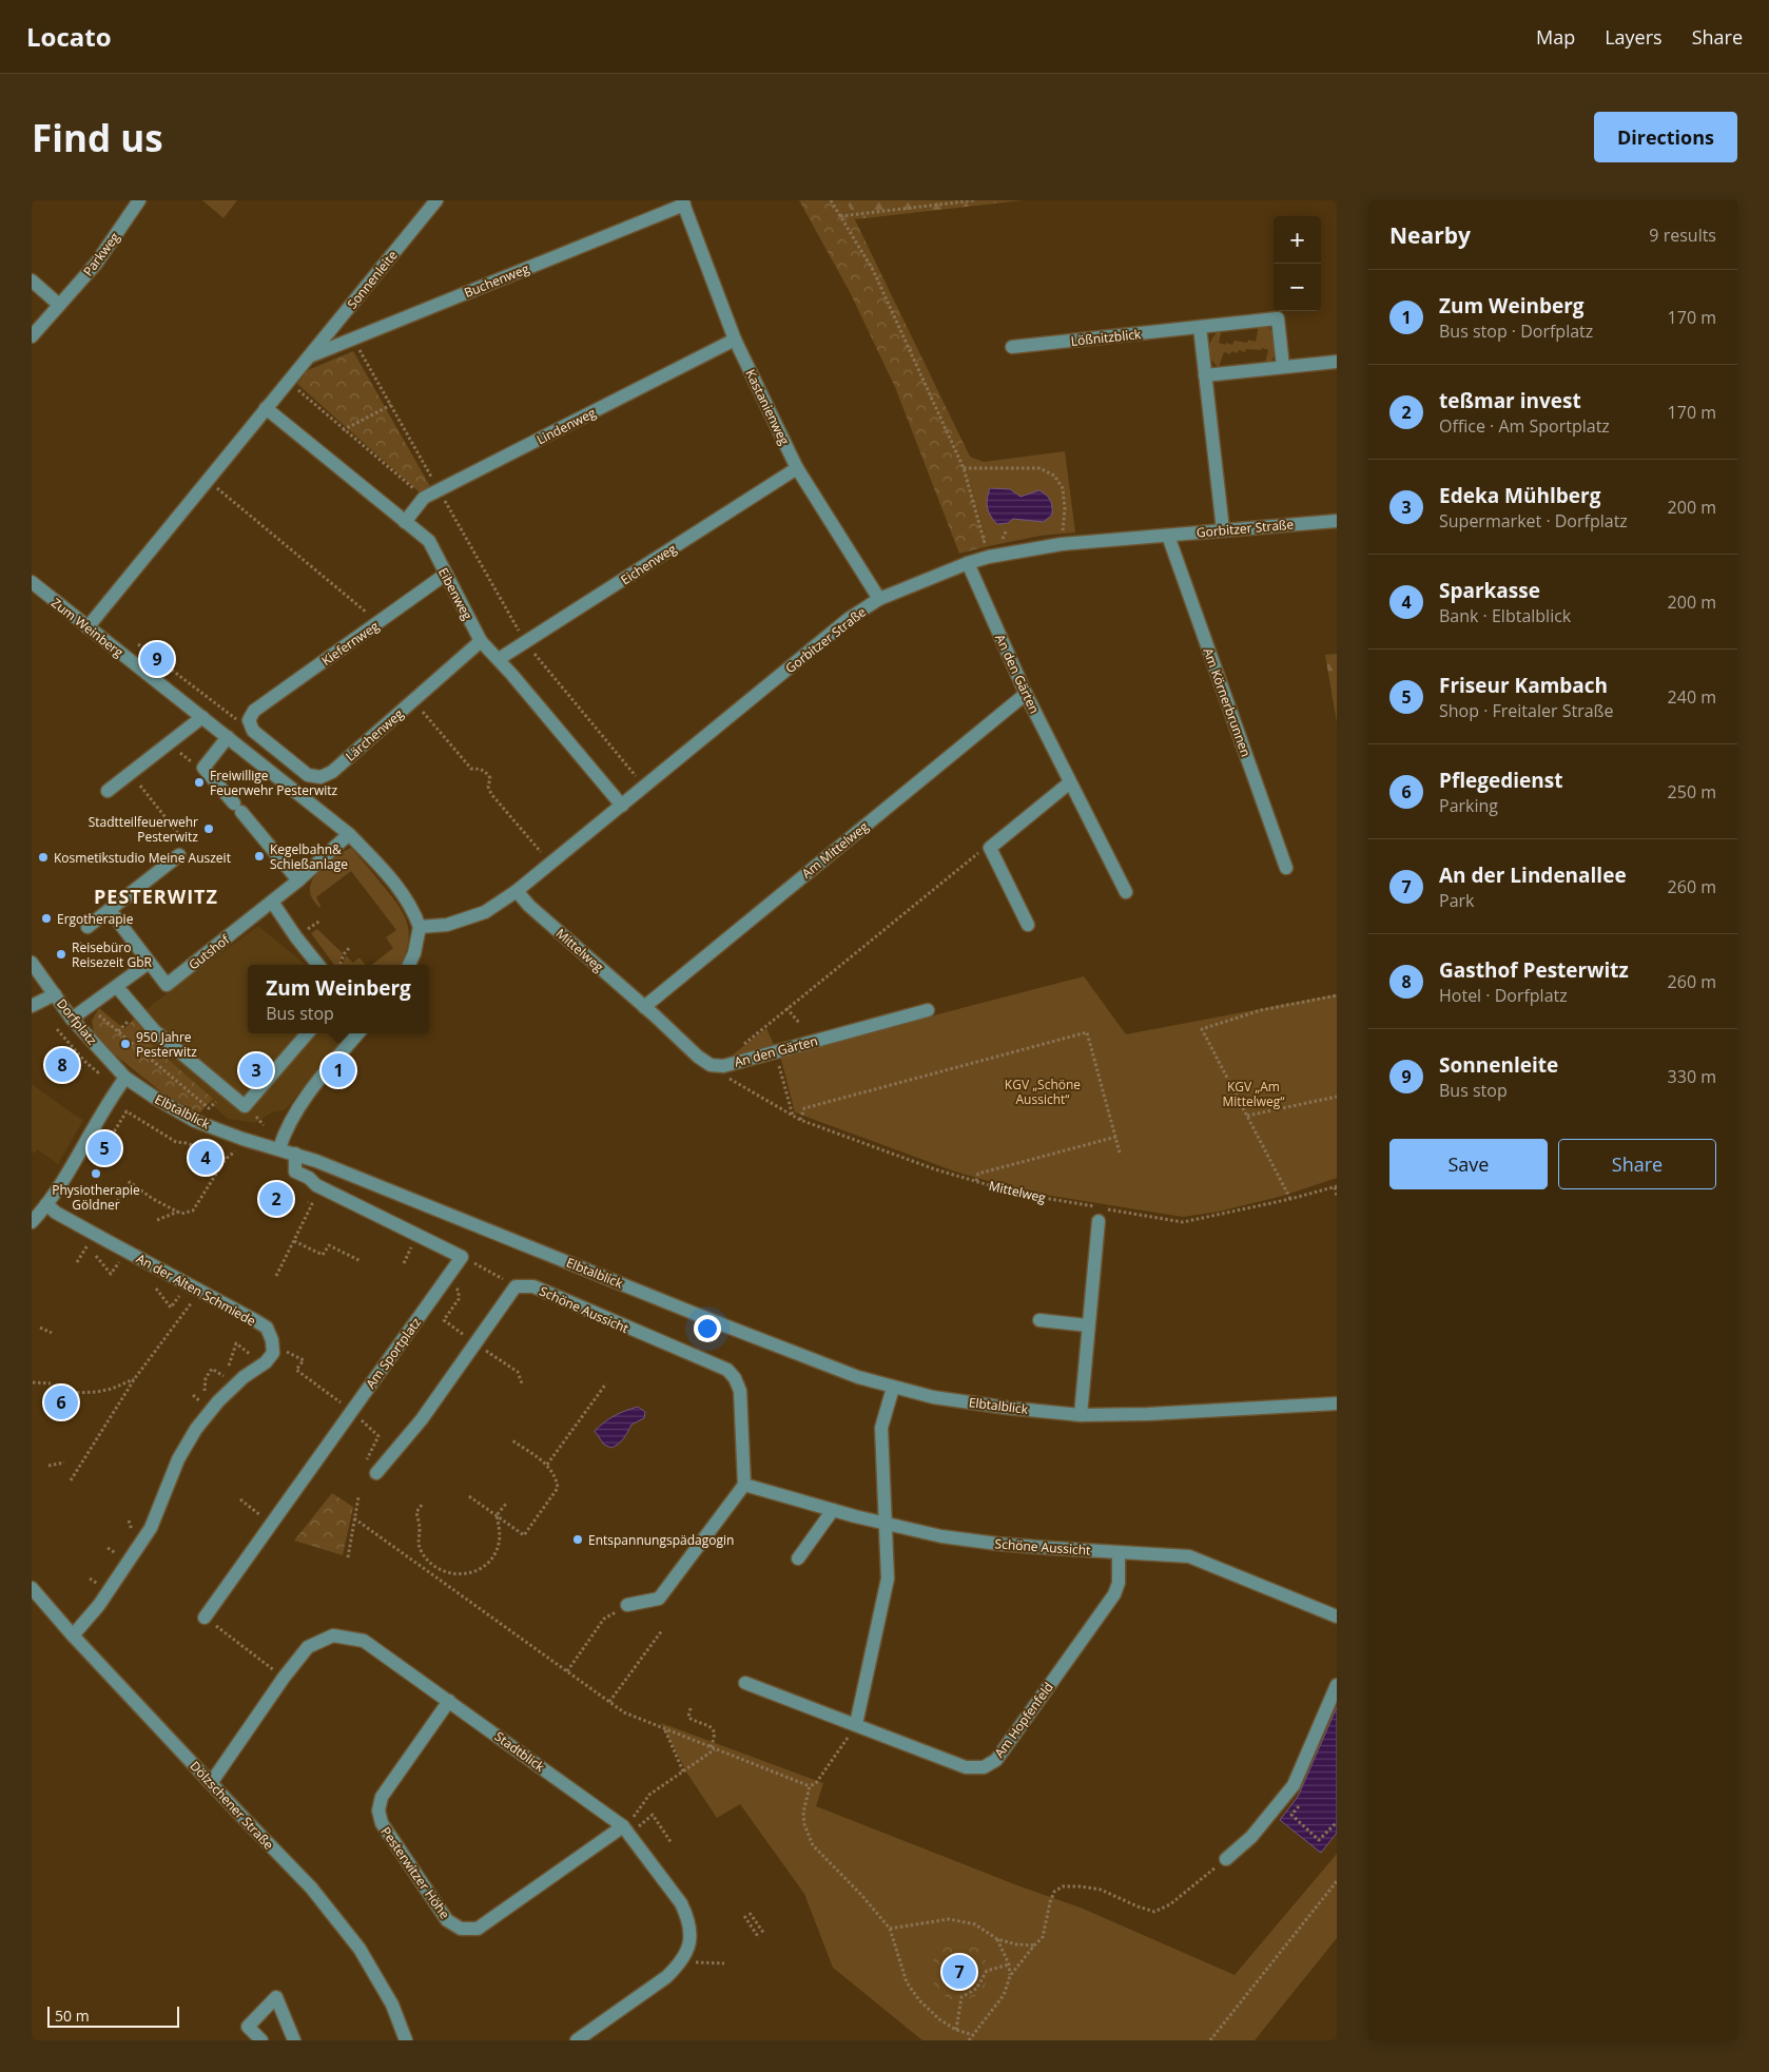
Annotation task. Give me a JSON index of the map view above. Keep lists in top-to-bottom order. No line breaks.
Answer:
{"streets":{"street":["Parkweg","Sonnenleite","Buchenweg","Lößnitzblick","Kastanienweg","Lindenweg","Gorbitzer Straße","Eichenweg","Eibenweg","Zum Weinberg","Kiefernweg","An den Gärten","Am Körnerbrunnen","Lärchenweg","Am Mittelweg","Mittelweg","Gutshof","Dorfplatz","Elbtalblick","An der Alten Schmiede","Schöne Aussicht","Am Sportplatz","Am Hopfenfeld","Stadtblick","Dölzschener Straße","Pesterwitzer Höhe"]},"crossings":[["Sonnenleite","Buchenweg"],["Sonnenleite","Eibenweg"],["Sonnenleite","Zum Weinberg"],["Buchenweg","Kastanienweg"],["Kastanienweg","Lindenweg"],["Kastanienweg","Gorbitzer Straße"],["Kastanienweg","Eichenweg"],["Lindenweg","Eibenweg"],["Gorbitzer Straße","Eibenweg"],["Gorbitzer Straße","Zum Weinberg"],["Gorbitzer Straße","An den Gärten"],["Gorbitzer Straße","Am Körnerbrunnen"],["Gorbitzer Straße","Mittelweg"],["Eichenweg","Eibenweg"],["Eibenweg","Kiefernweg"],["Eibenweg","Lärchenweg"],["Kiefernweg","Lärchenweg"],["An den Gärten","Am Mittelweg"],["An den Gärten","Mittelweg"],["Am Mittelweg","Mittelweg"],["Dorfplatz","Elbtalblick"],["An der Alten Schmiede","Dölzschener Straße"],["Schöne Aussicht","Am Hopfenfeld"],["Stadtblick","Dölzschener Straße"],["Stadtblick","Pesterwitzer Höhe"]],"districts":["PESTERWITZ"],"parks":["KGV „Schöne Aussicht“","KGV „Am Mittelweg“"],"places":["Freiwillige Feuerwehr Pesterwitz","Stadtteilfeuerwehr Pesterwitz","Kegelbahn& Schießanlage","Kosmetikstudio Meine Auszeit","Ergotherapie","Reisebüro Reisezeit GbR","950 Jahre Pesterwitz","Physiotherapie Göldner","Entspannungspädagogin"],"scale_bar":"50 m","page":{"header":"Locato","nav":["Map","Layers","Share"],"buttons":["Directions",["Save","Share"]],"title":"Find us","heading":["Nearby","9 results"],"map_buttons":["+","−"],"list":[{"mark":"1","name":"Zum Weinberg","note":"Bus stop · Dorfplatz","value":"170 m"},{"mark":"2","name":"teßmar invest","note":"Office · Am Sportplatz","value":"170 m"},{"mark":"3","name":"Edeka Mühlberg","note":"Supermarket · Dorfplatz","value":"200 m"},{"mark":"4","name":"Sparkasse","note":"Bank · Elbtalblick","value":"200 m"},{"mark":"5","name":"Friseur Kambach","note":"Shop · Freitaler Straße","value":"240 m"},{"mark":"6","name":"Pflegedienst","note":"Parking","value":"250 m"},{"mark":"7","name":"An der Lindenallee","note":"Park","value":"260 m"},{"mark":"8","name":"Gasthof Pesterwitz","note":"Hotel · Dorfplatz","value":"260 m"},{"mark":"9","name":"Sonnenleite","note":"Bus stop","value":"330 m"}],"pins":["9","8","1","3","5","4","2","6","7"],"popup":["Zum Weinberg","Bus stop"],"scale":"50 m"}}
